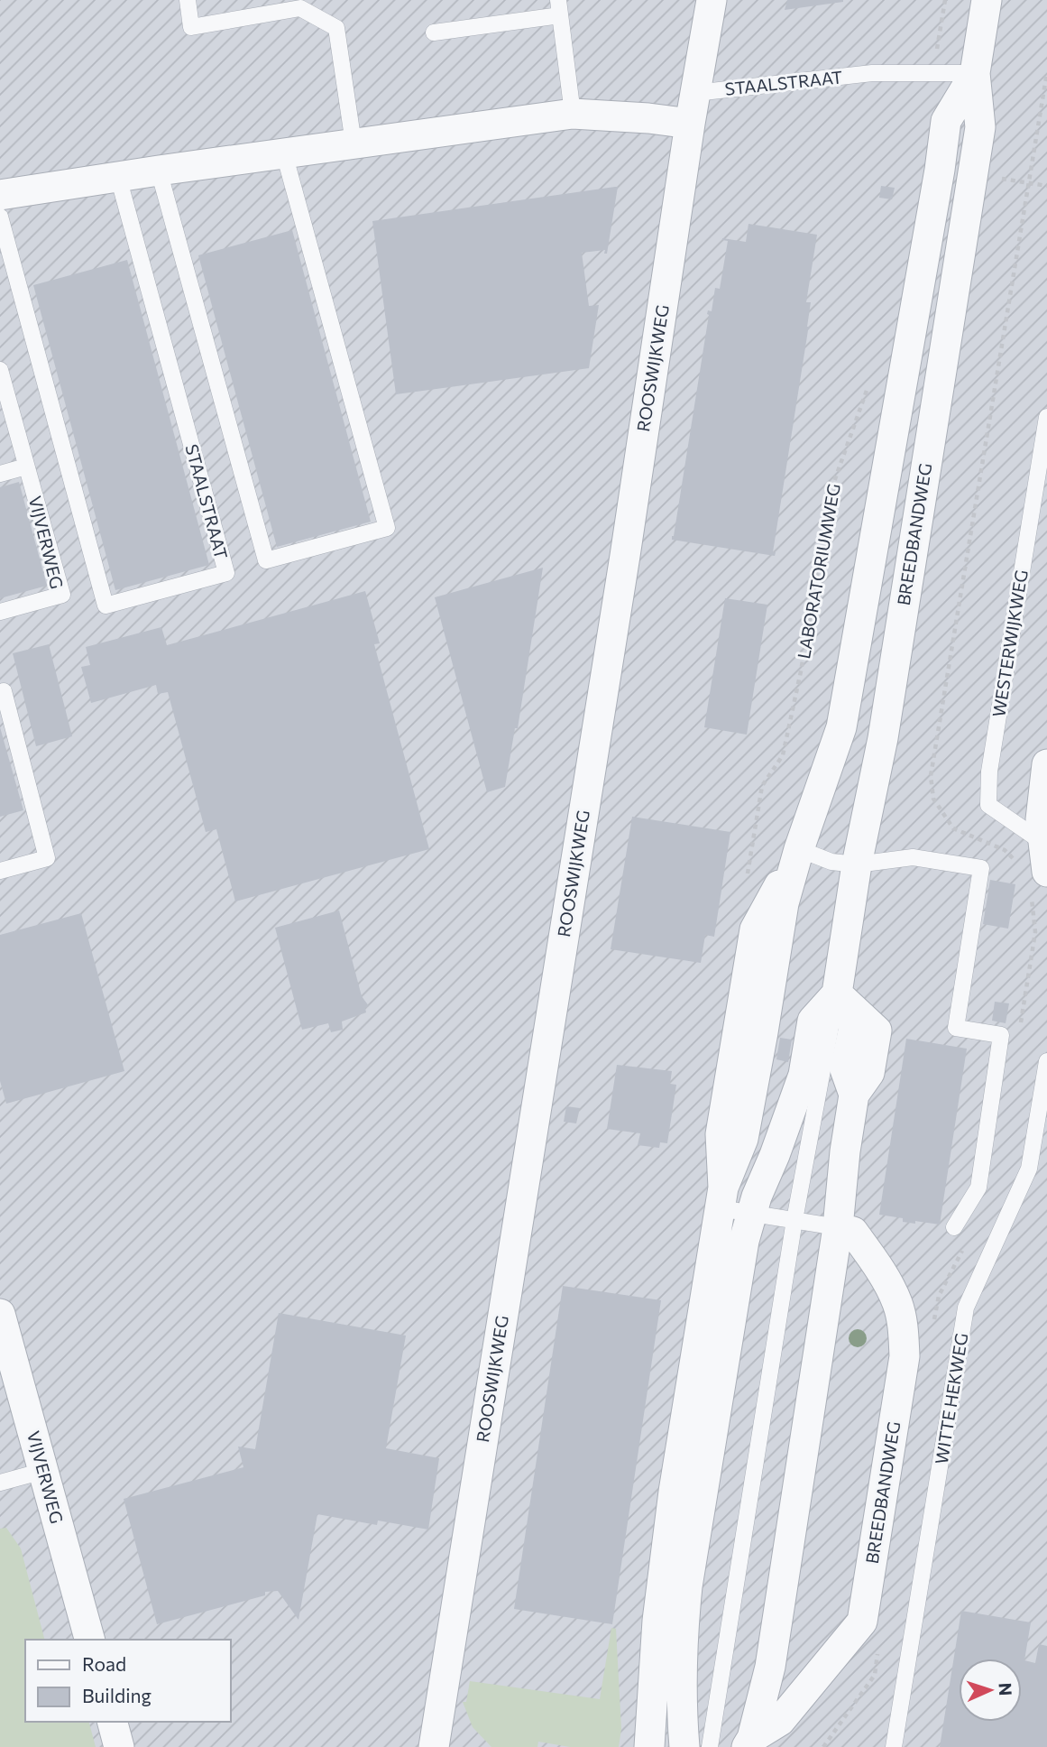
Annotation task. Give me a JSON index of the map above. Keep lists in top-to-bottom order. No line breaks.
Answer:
{"streets":{"street":["ROOSWIJKWEG","BREEDBANDWEG","VIJVERWEG"],"lane":["STAALSTRAAT","WESTERWIJKWEG","WITTE HEKWEG"],"path":["LABORATORIUMWEG"]},"crossings":[["STAALSTRAAT","ROOSWIJKWEG"],["STAALSTRAAT","BREEDBANDWEG"]],"legend":["Road","Building"],"north":"right"}
